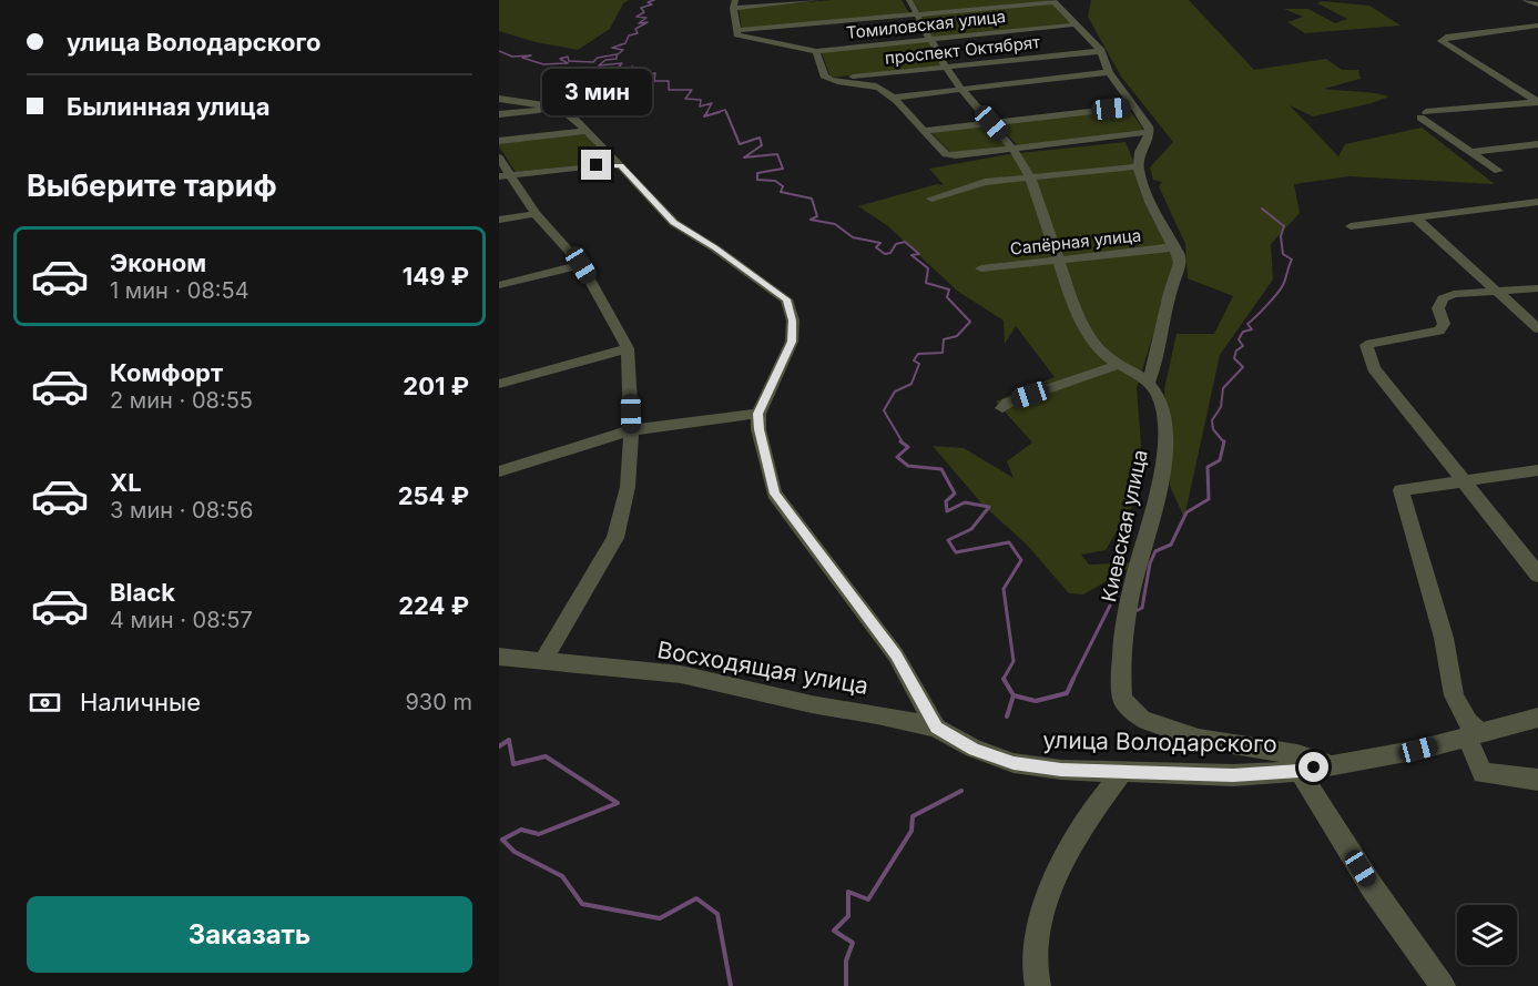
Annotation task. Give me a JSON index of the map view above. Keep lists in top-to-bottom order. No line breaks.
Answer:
{"streets":{"street":["Томиловская улица","проспект Октябрят","Сапёрная улица","Киевская улица","Восходящая улица","улица Володарского"]},"crossings":[["Киевская улица","улица Володарского"],["Восходящая улица","улица Володарского"]],"page":{"banner":["улица Володарского","Былинная улица"],"bubble":"3 мин","heading":"Выберите тариф","list":[{"name":"Эконом","note":"1 мин · 08:54","value":"149 ₽"},{"name":"Комфорт","note":"2 мин · 08:55","value":"201 ₽"},{"name":"XL","note":"3 мин · 08:56","value":"254 ₽"},{"name":"Black","note":"4 мин · 08:57","value":"224 ₽"}],"pay":["Наличные","930 m"],"buttons":"Заказать"}}
